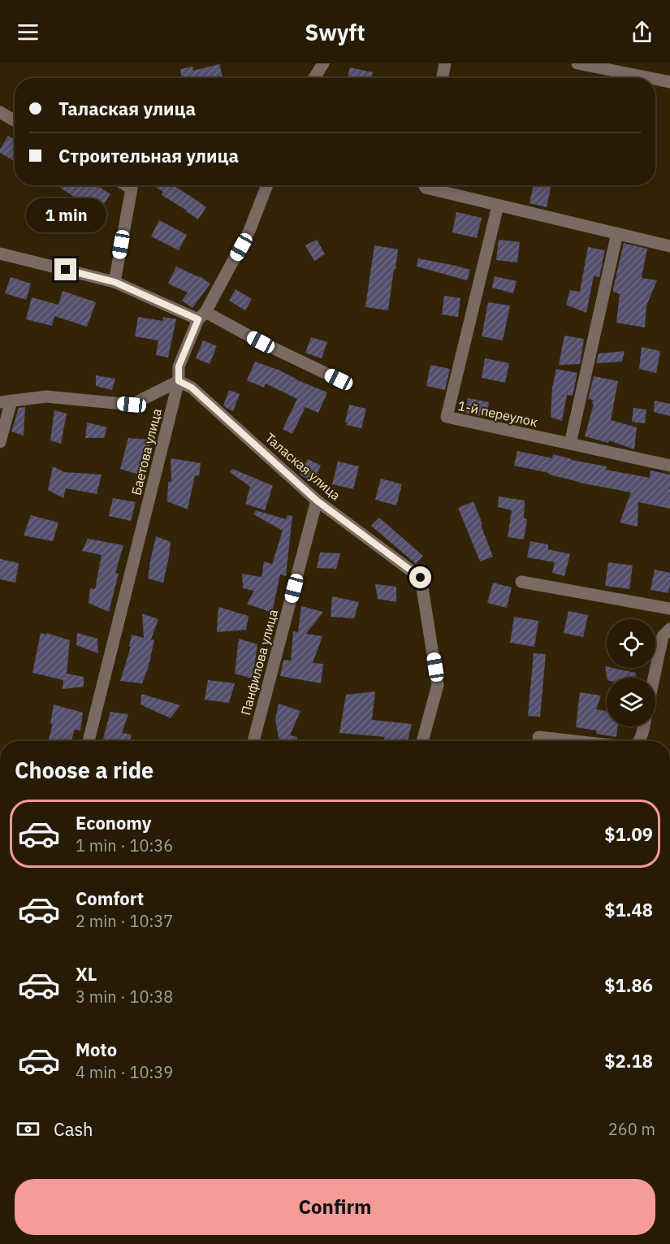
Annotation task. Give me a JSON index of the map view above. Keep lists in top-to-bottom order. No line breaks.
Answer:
{"streets":{"street":["1-й переулок","Баетова улица","Талаская улица","Панфилова улица"]},"crossings":[["Баетова улица","Талаская улица"],["Талаская улица","Панфилова улица"]],"page":{"header":"Swyft","banner":["Талаская улица","Строительная улица"],"bubble":"1 min","heading":"Choose a ride","list":[{"name":"Economy","note":"1 min · 10:36","value":"$1.09"},{"name":"Comfort","note":"2 min · 10:37","value":"$1.48"},{"name":"XL","note":"3 min · 10:38","value":"$1.86"},{"name":"Moto","note":"4 min · 10:39","value":"$2.18"}],"pay":["Cash","260 m"],"buttons":"Confirm"}}
